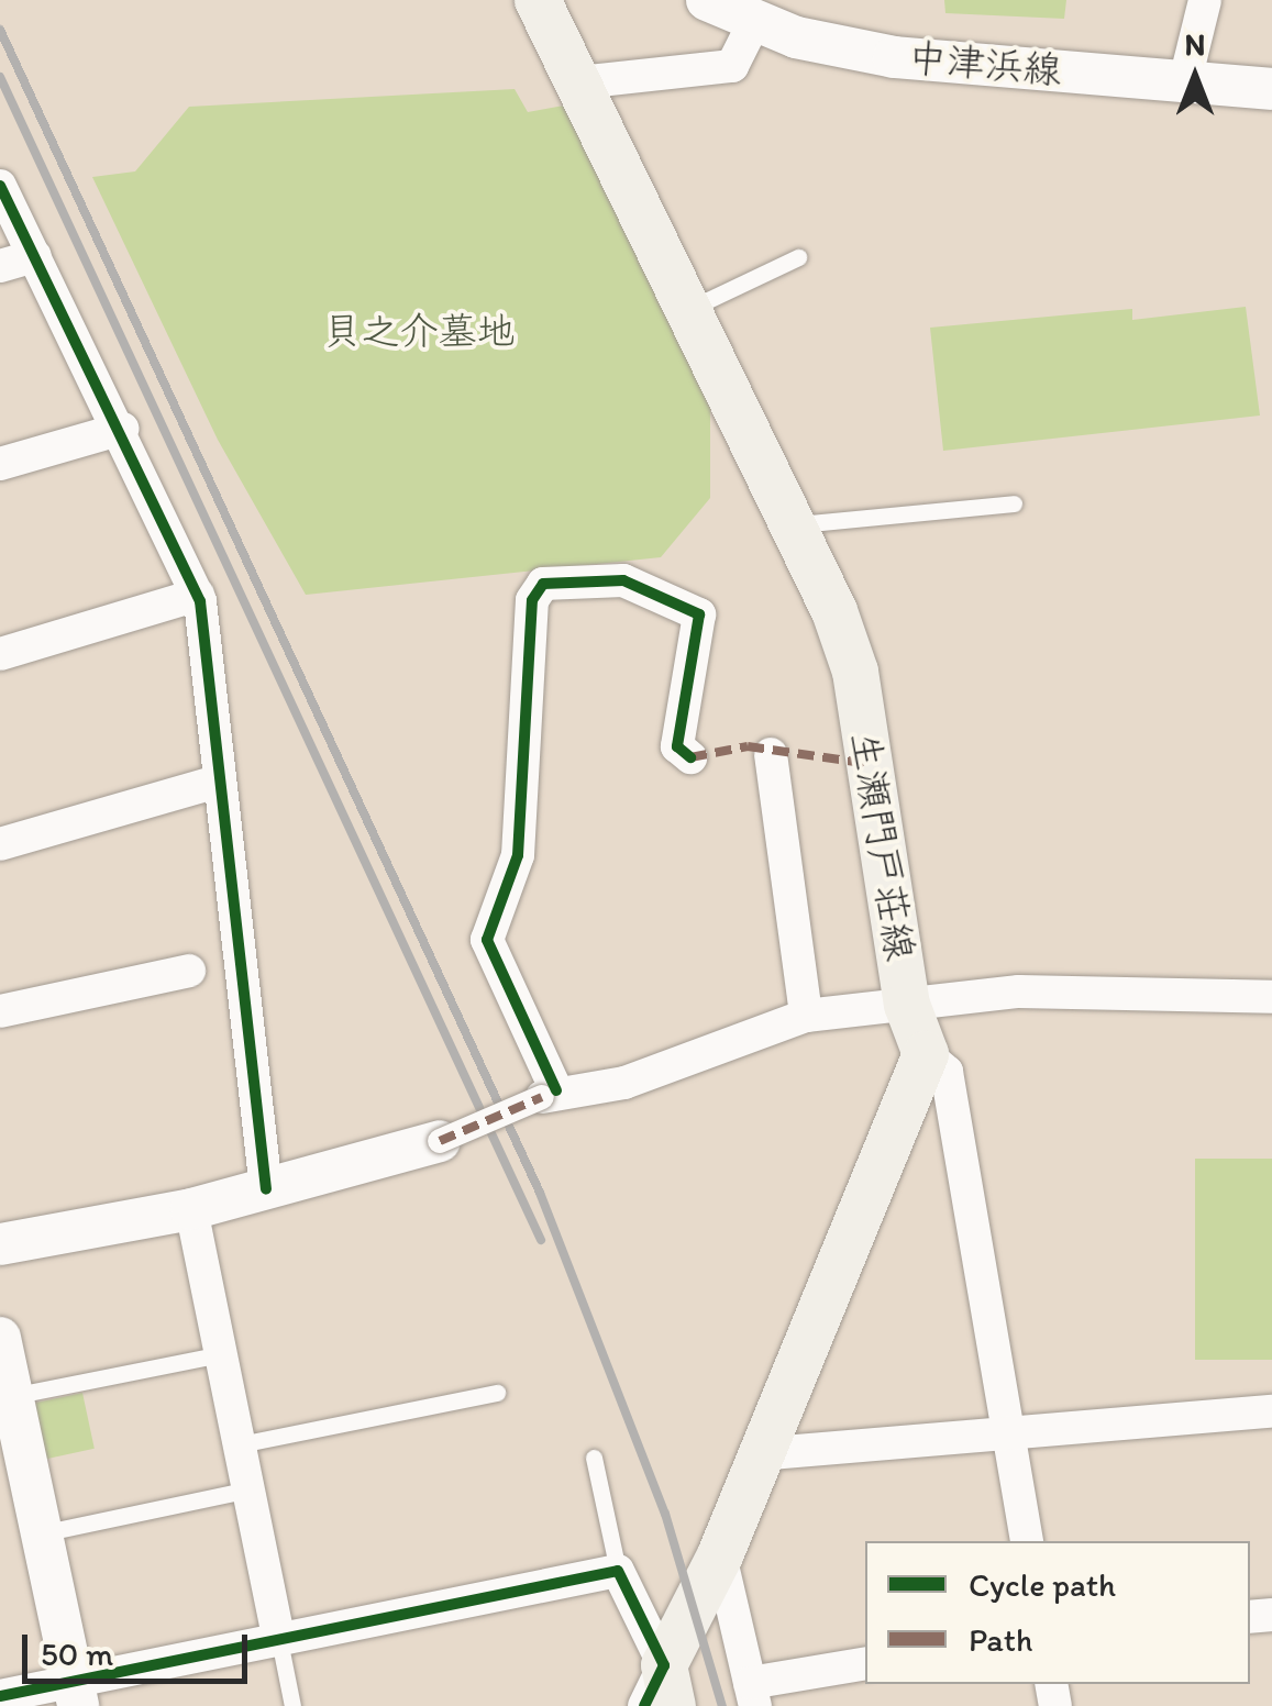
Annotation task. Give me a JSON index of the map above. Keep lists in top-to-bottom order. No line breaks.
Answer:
{"streets":{"main road":["生瀬門戸荘線"],"street":["中津浜線"]},"parks":["貝之介墓地"],"legend":["Cycle path","Path"],"scale_bar":"50 m","north":"top"}
